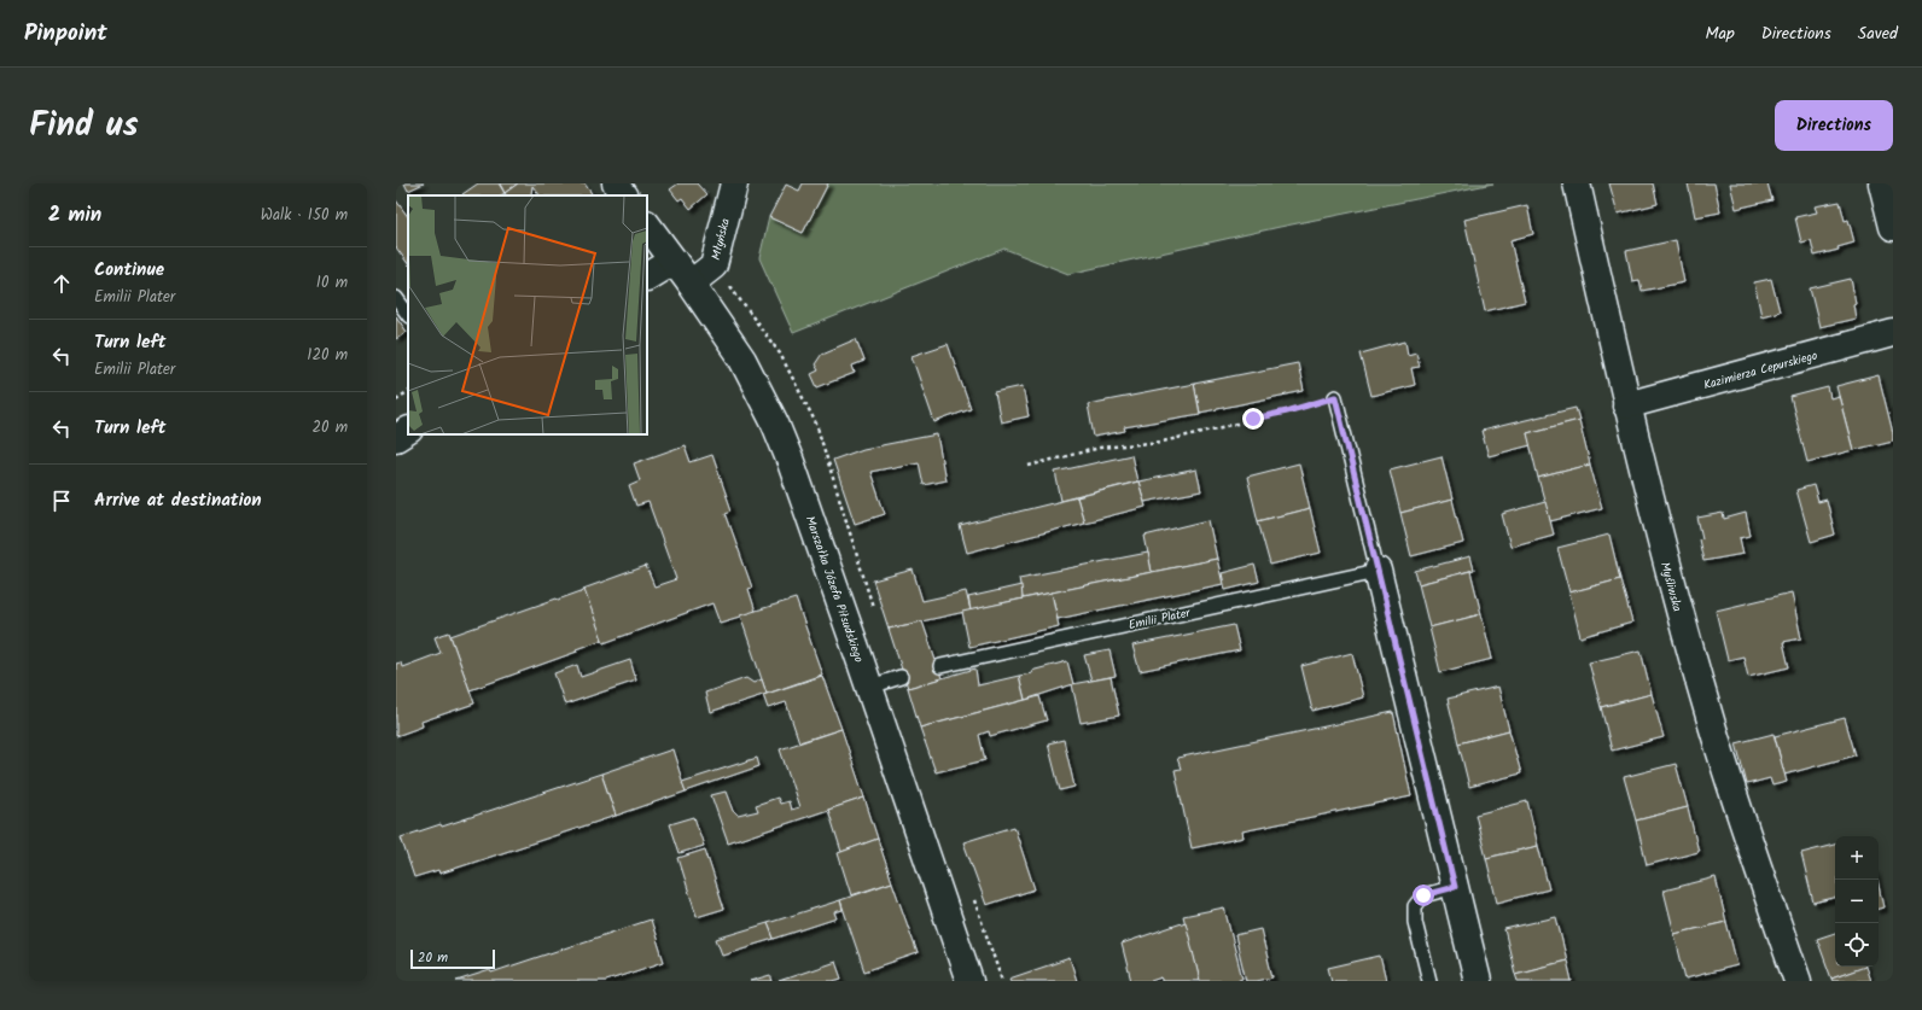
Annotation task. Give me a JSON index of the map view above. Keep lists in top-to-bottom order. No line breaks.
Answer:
{"streets":{"street":["Młyńska","Kazimierza Cepurskiego","Myśliwska","Marszałka Józefa Piłsudskiego"],"lane":["Emilii Plater"]},"crossings":[["Młyńska","Marszałka Józefa Piłsudskiego"],["Kazimierza Cepurskiego","Myśliwska"]],"scale_bar":"20 m","page":{"header":"Pinpoint","nav":["Map","Directions","Saved"],"title":"Find us","buttons":"Directions","heading":["2 min","Walk · 150 m"],"list":[["Continue","Emilii Plater","10 m"],["Turn left","Emilii Plater","120 m"],["Turn left","20 m"],"Arrive at destination"],"map_buttons":["+","−"],"scale":"20 m"}}
